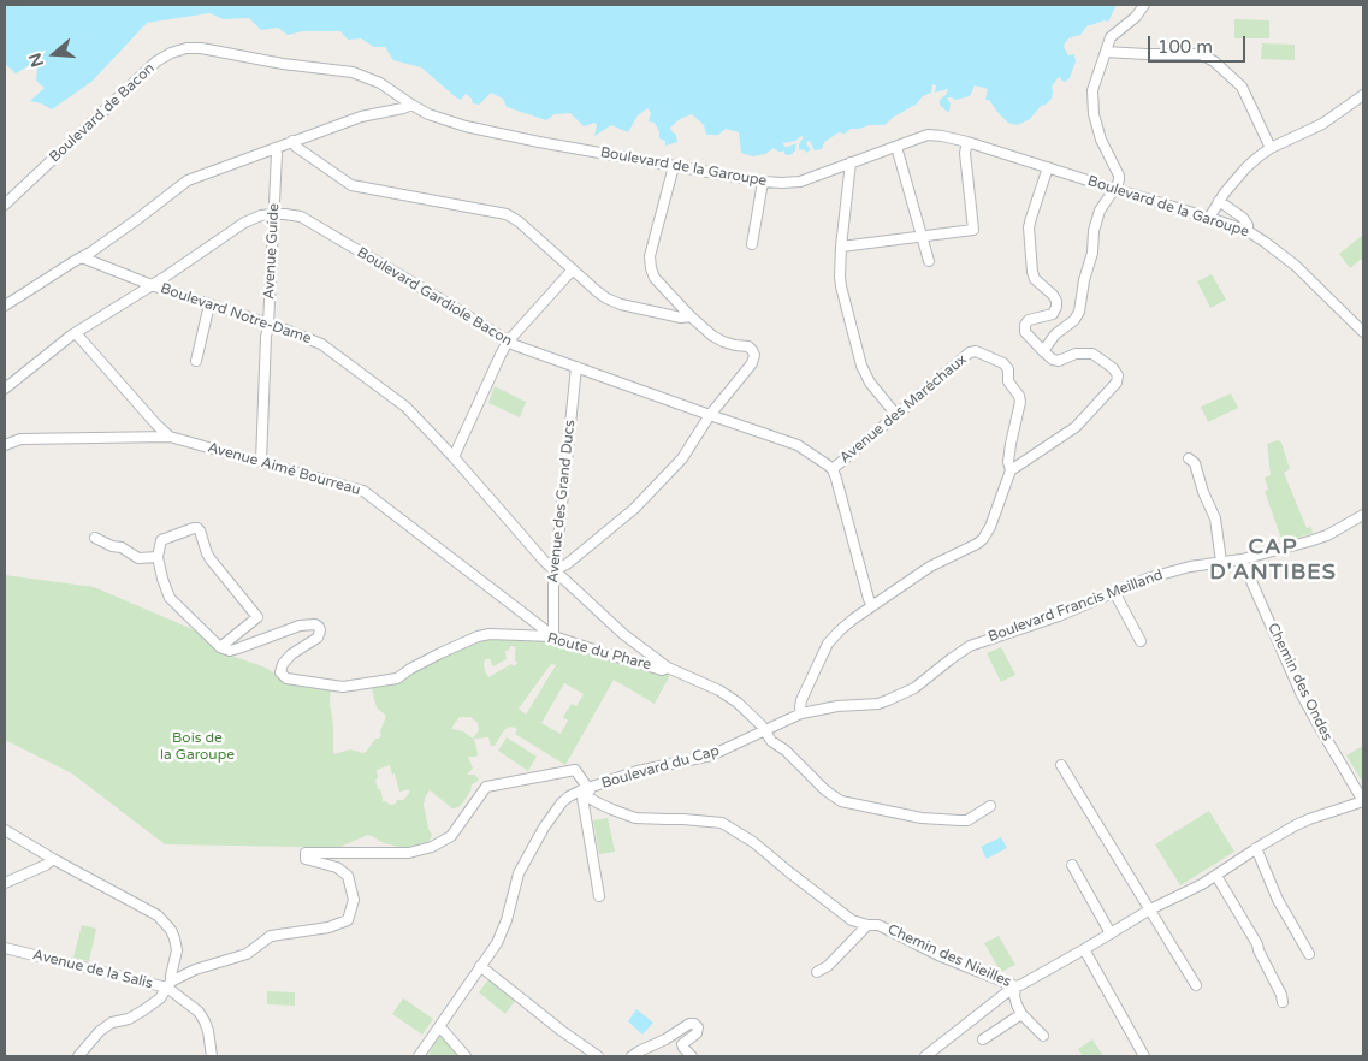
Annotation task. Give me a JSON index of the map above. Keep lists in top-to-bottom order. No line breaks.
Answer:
{"streets":{"street":["Boulevard de Bacon","Boulevard de la Garoupe","Avenue Guide","Boulevard Gardiole Bacon","Boulevard Notre-Dame","Avenue des Maréchaux","Avenue Aimé Bourreau","Avenue des Grand Ducs","Boulevard Francis Meilland","Route du Phare","Chemin des Ondes","Boulevard du Cap","Chemin des Nieilles","Avenue de la Salis"]},"crossings":[["Boulevard de Bacon","Boulevard de la Garoupe"],["Avenue Guide","Boulevard Gardiole Bacon"],["Avenue Guide","Boulevard Notre-Dame"],["Avenue Guide","Avenue Aimé Bourreau"],["Boulevard Gardiole Bacon","Boulevard Notre-Dame"],["Boulevard Gardiole Bacon","Avenue des Maréchaux"],["Boulevard Gardiole Bacon","Avenue des Grand Ducs"],["Boulevard Notre-Dame","Avenue des Grand Ducs"],["Boulevard Notre-Dame","Route du Phare"],["Avenue Aimé Bourreau","Avenue des Grand Ducs"],["Avenue Aimé Bourreau","Route du Phare"],["Avenue des Grand Ducs","Route du Phare"],["Boulevard Francis Meilland","Chemin des Ondes"],["Boulevard Francis Meilland","Boulevard du Cap"],["Chemin des Ondes","Chemin des Nieilles"],["Boulevard du Cap","Chemin des Nieilles"],["Chemin des Nieilles","Avenue de la Salis"]],"districts":["CAP D'ANTIBES"],"parks":["Bois de la Garoupe"],"scale_bar":"100 m","north":"left"}
